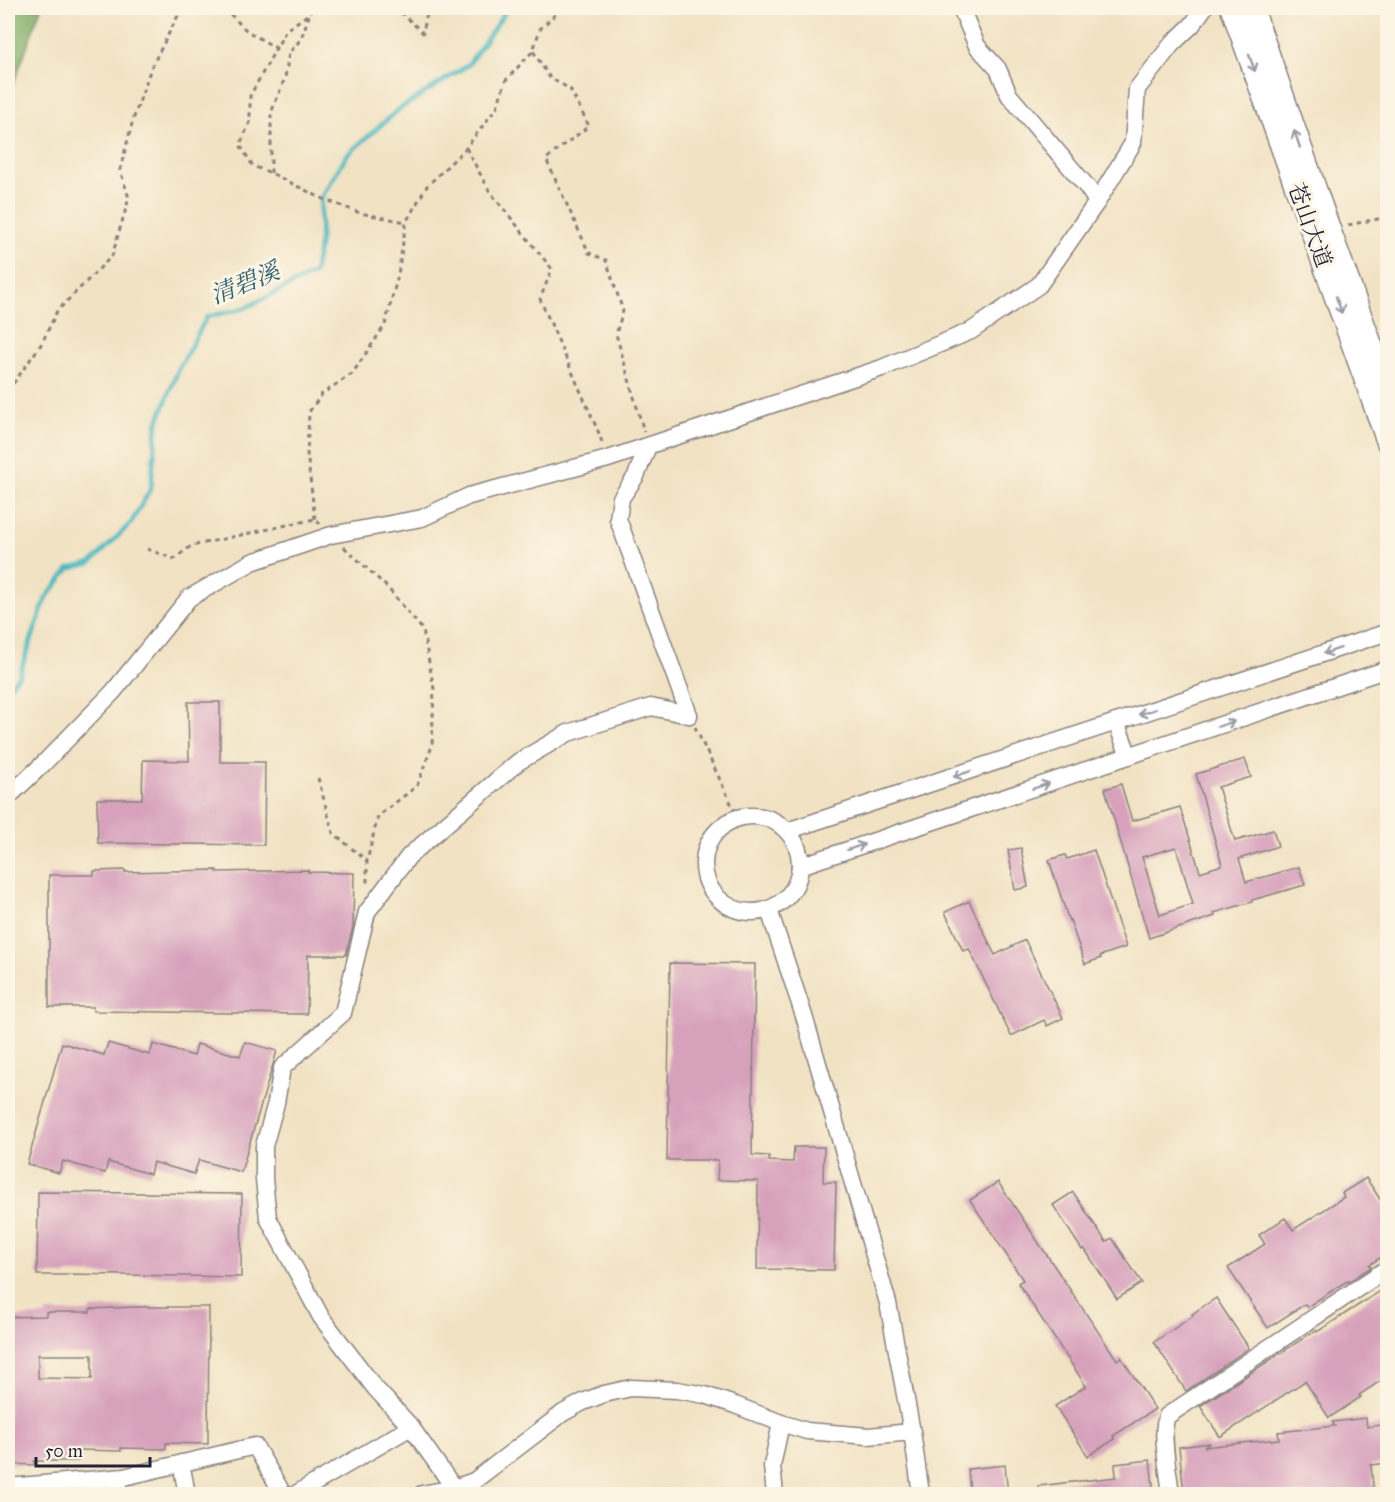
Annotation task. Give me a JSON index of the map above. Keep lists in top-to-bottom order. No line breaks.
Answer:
{"streets":{"main road":["苍山大道"]},"water":["清碧溪"],"scale_bar":"50 m"}
